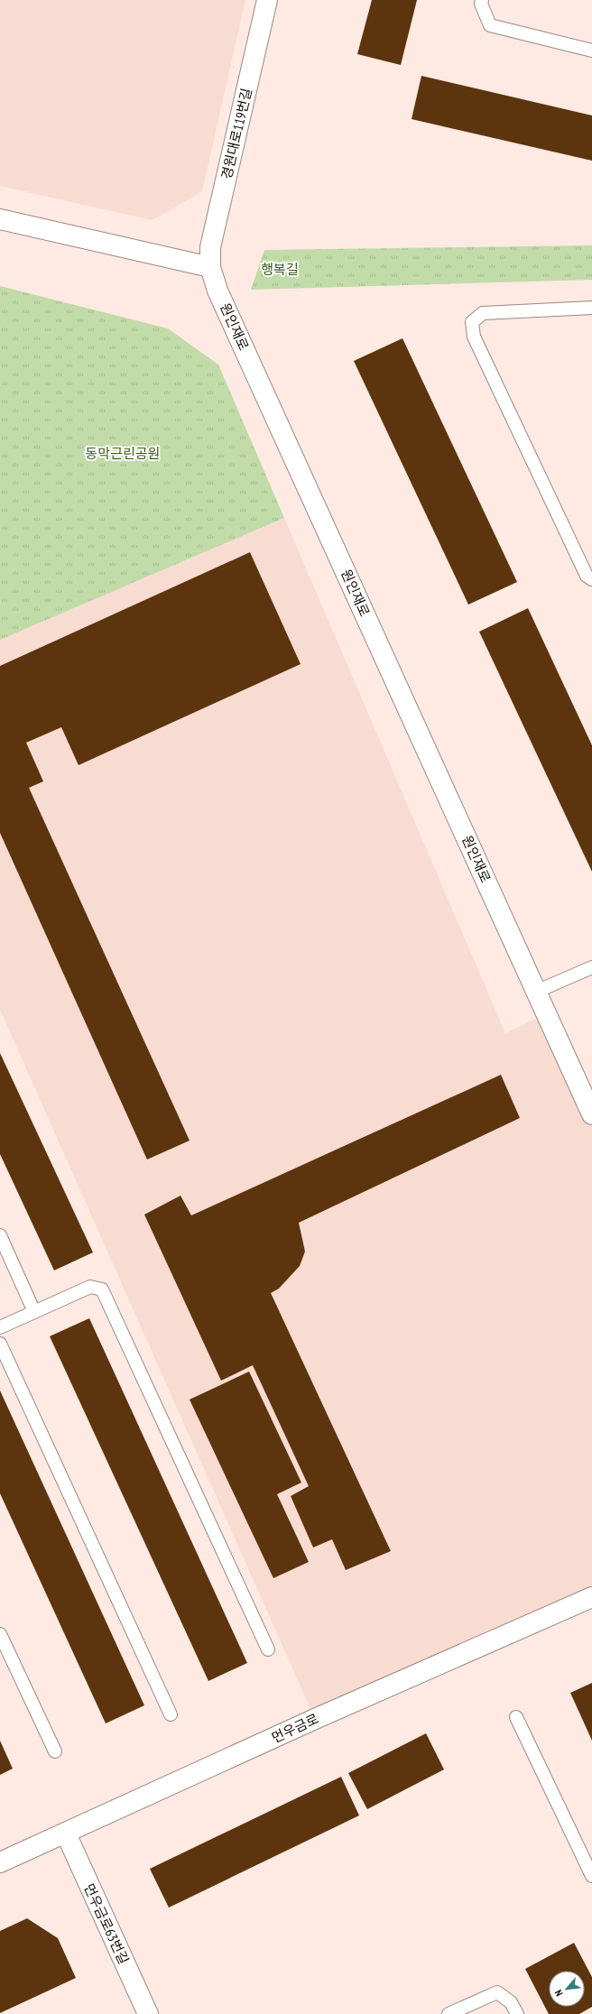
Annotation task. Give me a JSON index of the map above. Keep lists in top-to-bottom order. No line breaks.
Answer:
{"streets":{"main road":["경원대로119번길","원인재로","먼우금로","먼우금로63번길"]},"crossings":[["경원대로119번길","원인재로"],["먼우금로","먼우금로63번길"]],"parks":["행복길","동막근린공원"],"north":"bottom left"}
